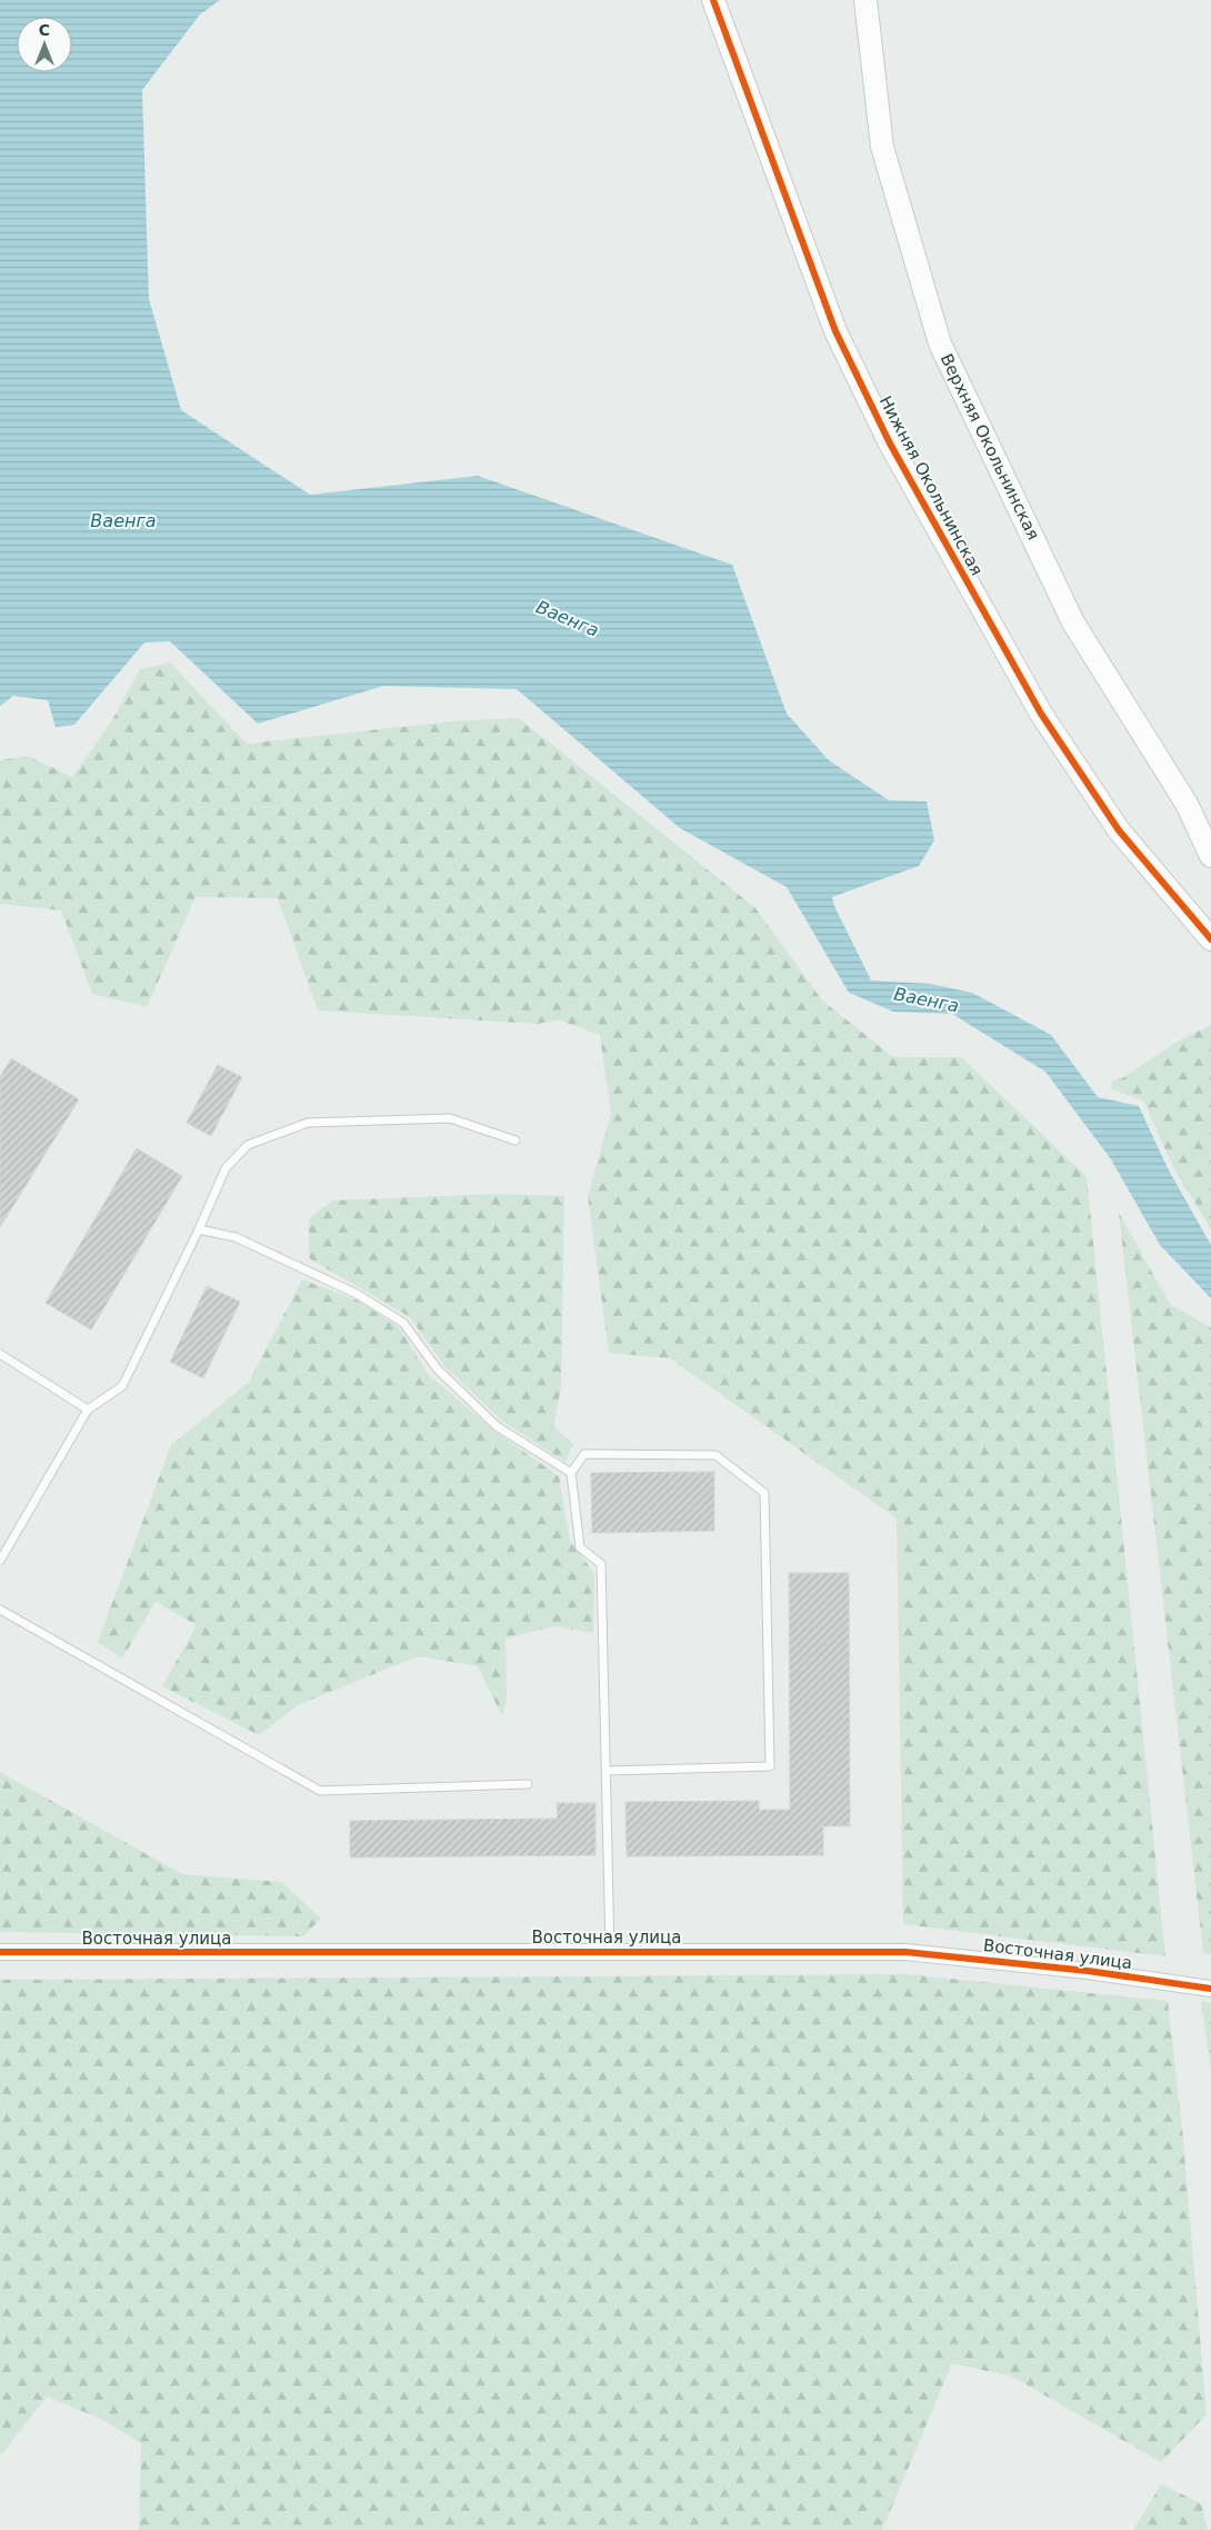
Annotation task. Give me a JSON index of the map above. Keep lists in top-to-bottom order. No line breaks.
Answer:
{"streets":{"street":["Верхняя Окольнинская","Нижняя Окольнинская","Восточная улица"]},"water":["Ваенга"],"north":"top"}
